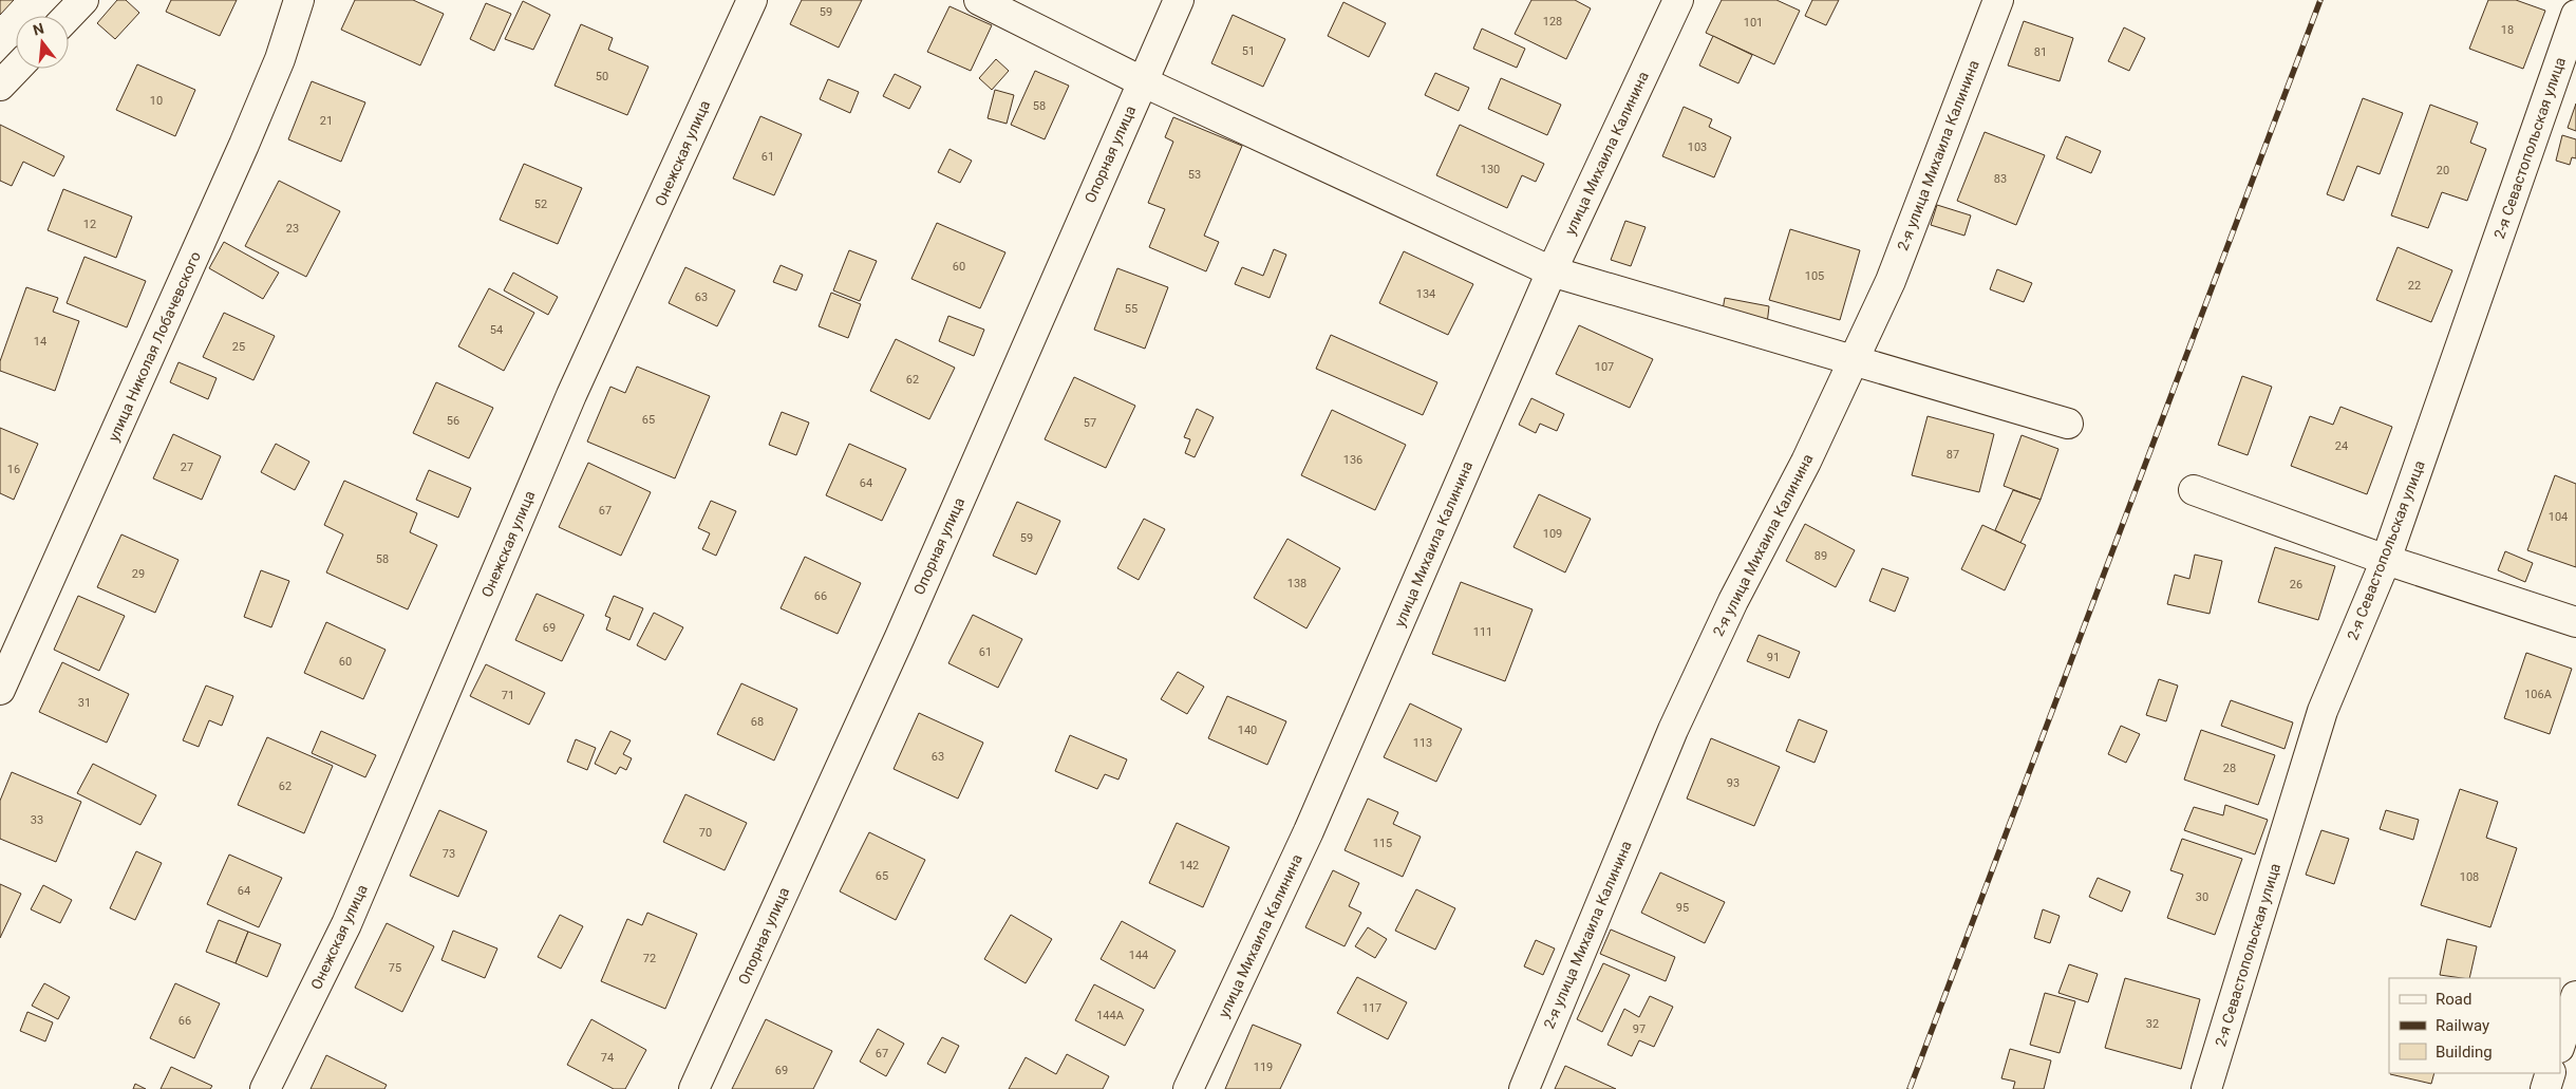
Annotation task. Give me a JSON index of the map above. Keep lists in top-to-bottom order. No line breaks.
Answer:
{"streets":{"street":["2-я Севастопольская улица","Онежская улица","улица Михаила Калинина","Опорная улица","2-я улица Михаила Калинина","улица Николая Лобачевского"]},"house_numbers":["59","128","101","18","51","81","50","10","58","21","103","61","130","20","53","83","52","12","23","60","105","22","134","63","55","54","14","25","107","62","65","56","57","24","87","136","27","16","64","67","104","109","59","89","58","29","138","26","66","69","111","61","91","60","106А","71","31","68","140","113","63","28","93","62","33","70","115","73","142","65","108","64","30","95","144","72","75","117","144А","66","32","97","67","74","119","69"],"legend":["Road","Railway","Building"],"north":"top"}
